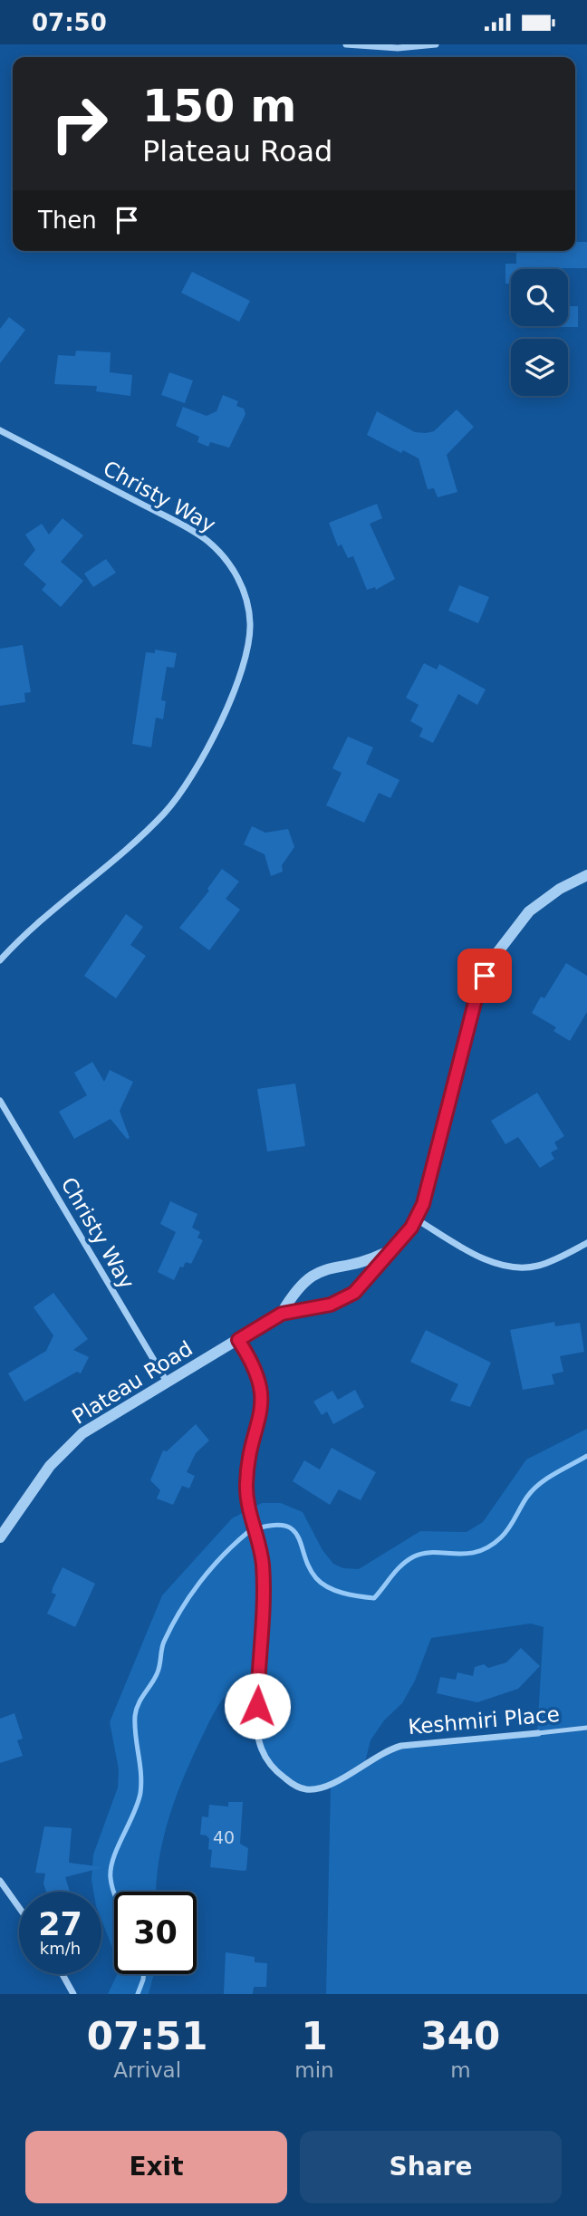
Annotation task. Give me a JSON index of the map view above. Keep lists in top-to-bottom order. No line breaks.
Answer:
{"streets":{"street":["Christy Way","Plateau Road","Keshmiri Place"]},"crossings":[["Christy Way","Plateau Road"],["Plateau Road","Keshmiri Place"]],"house_numbers":["40"],"page":{"status":"07:50","turn":["150 m","Plateau Road"],"then":"Then","speed":"27 km/h","limit":"30","eta":["07:51","Arrival","1","min","340","m"],"buttons":["Exit","Share"]}}
